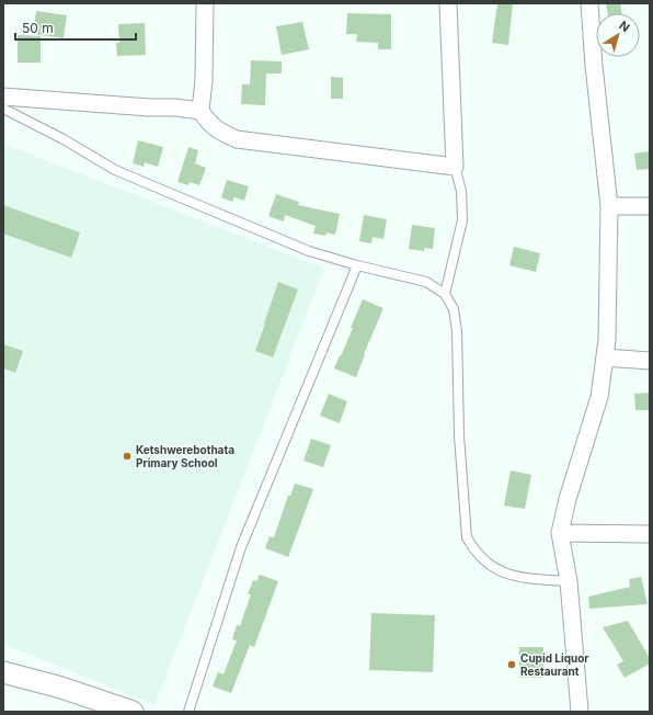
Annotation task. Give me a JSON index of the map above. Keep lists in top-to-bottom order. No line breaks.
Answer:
{"places":["Ketshwerebothata Primary School","Cupid Liquor Restaurant"],"scale_bar":"50 m","north":"top right"}
